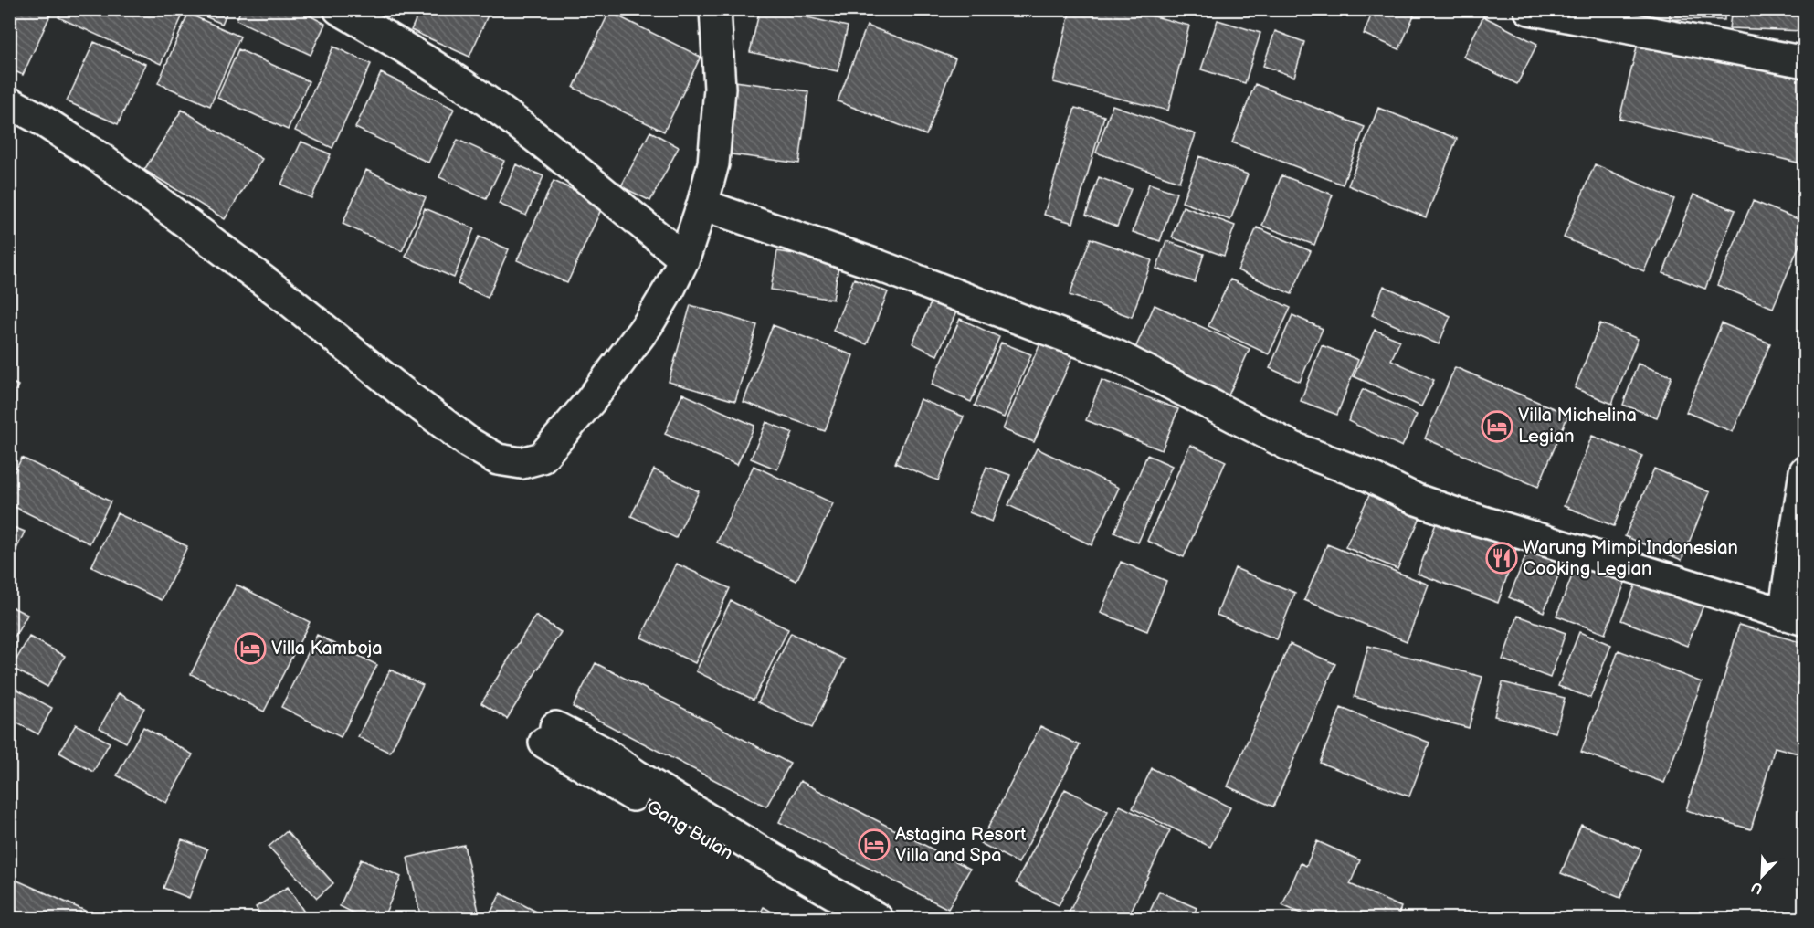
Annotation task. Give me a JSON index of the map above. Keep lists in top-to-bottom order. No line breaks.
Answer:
{"streets":{"street":["Gang Bulan"]},"places":{"hotel":["Villa Michelina Legian","Villa Kamboja","Astagina Resort Villa and Spa"],"restaurant":["Warung Mimpi Indonesian Cooking Legian"]},"north":"bottom left"}
